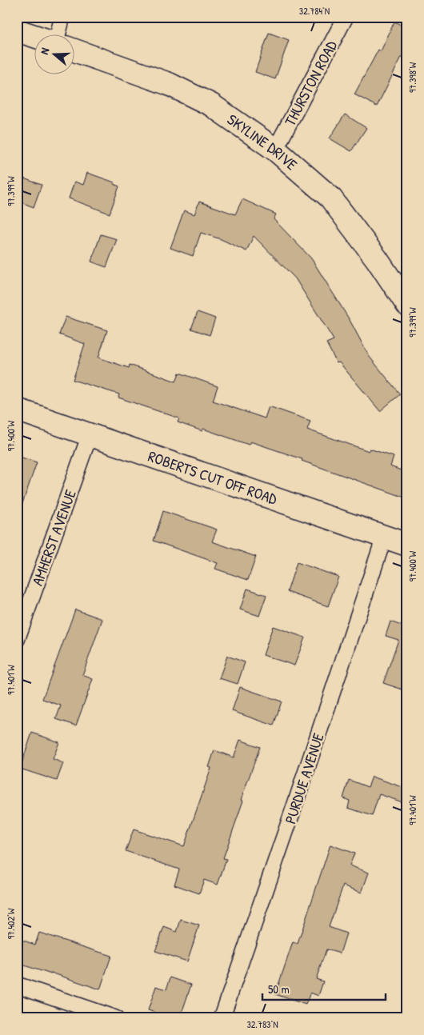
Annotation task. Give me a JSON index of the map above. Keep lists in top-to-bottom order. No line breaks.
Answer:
{"streets":{"street":["THURSTON ROAD","SKYLINE DRIVE","ROBERTS CUT OFF ROAD","AMHERST AVENUE","PURDUE AVENUE"]},"crossings":[["THURSTON ROAD","SKYLINE DRIVE"],["ROBERTS CUT OFF ROAD","AMHERST AVENUE"],["ROBERTS CUT OFF ROAD","PURDUE AVENUE"]],"scale_bar":"50 m","north":"left","coordinates":["32.784°N","97.398°W","97.399°W","97.400°W","97.401°W","97.402°W","32.783°N"]}
